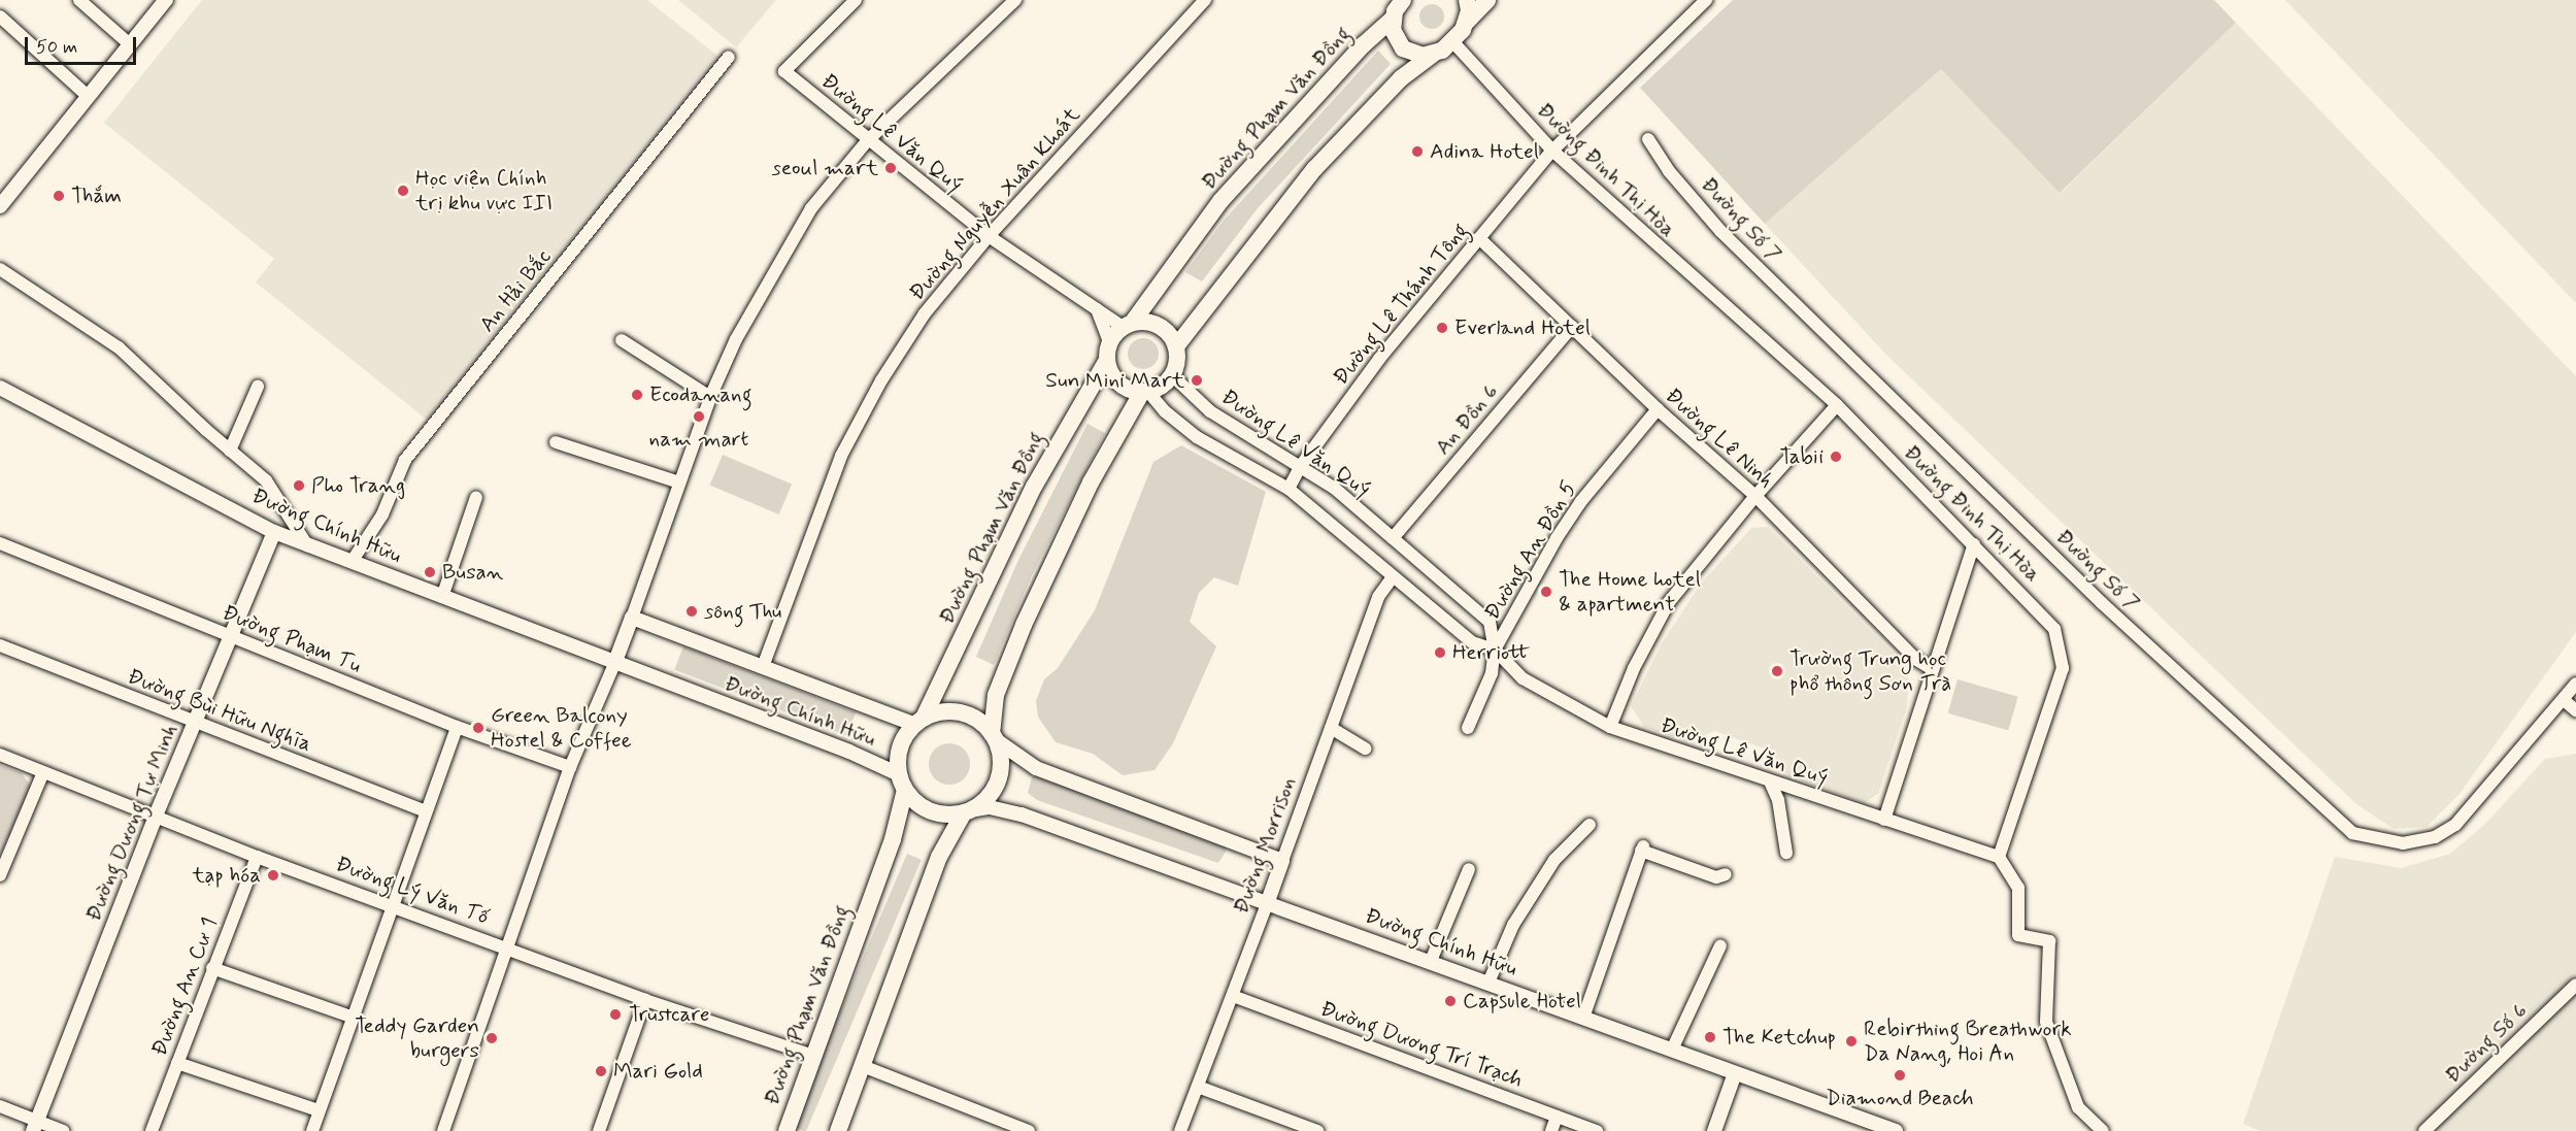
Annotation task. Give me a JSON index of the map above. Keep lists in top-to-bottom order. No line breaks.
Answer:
{"streets":{"main road":["Đường Phạm Văn Đồng"],"street":["Đường Lê Văn Quý","Đường Đinh Thị Hòa","Đường Nguyễn Xuân Khoát","Đường Số 7","An Hải Bắc","Đường Lê Thánh Tông","An Đồn 6","Đường Lê Ninh","Đường Chính Hữu","Đường An Đồn 5","Đường Phạm Tu","Đường Bùi Hữu Nghĩa","Đường Dương Tự Minh","Đường Morrison","Đường Lý Văn Tố","Đường An Cư 1","Đường Số 6","Đường Dương Trí Trạch"]},"crossings":[["Đường Phạm Văn Đồng","Đường Lê Văn Quý"],["Đường Phạm Văn Đồng","Đường Chính Hữu"],["Đường Phạm Văn Đồng","Đường Lý Văn Tố"],["Đường Lê Văn Quý","Đường Đinh Thị Hòa"],["Đường Lê Văn Quý","Đường Nguyễn Xuân Khoát"],["Đường Lê Văn Quý","Đường Lê Thánh Tông"],["Đường Lê Văn Quý","An Đồn 6"],["Đường Lê Văn Quý","Đường An Đồn 5"],["Đường Lê Văn Quý","Đường Morrison"],["Đường Đinh Thị Hòa","Đường Lê Thánh Tông"],["Đường Nguyễn Xuân Khoát","Đường Chính Hữu"],["An Hải Bắc","Đường Chính Hữu"],["Đường Lê Thánh Tông","Đường Lê Ninh"],["An Đồn 6","Đường Lê Ninh"],["Đường Lê Ninh","Đường An Đồn 5"],["Đường Chính Hữu","Đường Dương Tự Minh"],["Đường Chính Hữu","Đường Morrison"],["Đường Phạm Tu","Đường Dương Tự Minh"],["Đường Bùi Hữu Nghĩa","Đường Dương Tự Minh"],["Đường Dương Tự Minh","Đường Lý Văn Tố"],["Đường Morrison","Đường Dương Trí Trạch"],["Đường Lý Văn Tố","Đường An Cư 1"]],"places":["Adina Hotel","seoul mart","Học viện Chính trị khu vực III","Thắm","Everland Hotel","Sun Mini Mart","Ecodanang","nam mart","Tabii","Pho Trang","Busan","The Home hotel & apartment","sông Thu","Herriott","Trường Trung học phổ thông Sơn Trà","Green Balcony Hostel & Coffee","tạp hóa","Capsule Hotel","Trustcare","The Ketchup","Teddy Garden burgers","Rebirthing Breathwork Da Nang, Hoi An","Mari Gold","Diamond Beach"],"scale_bar":"50 m"}
